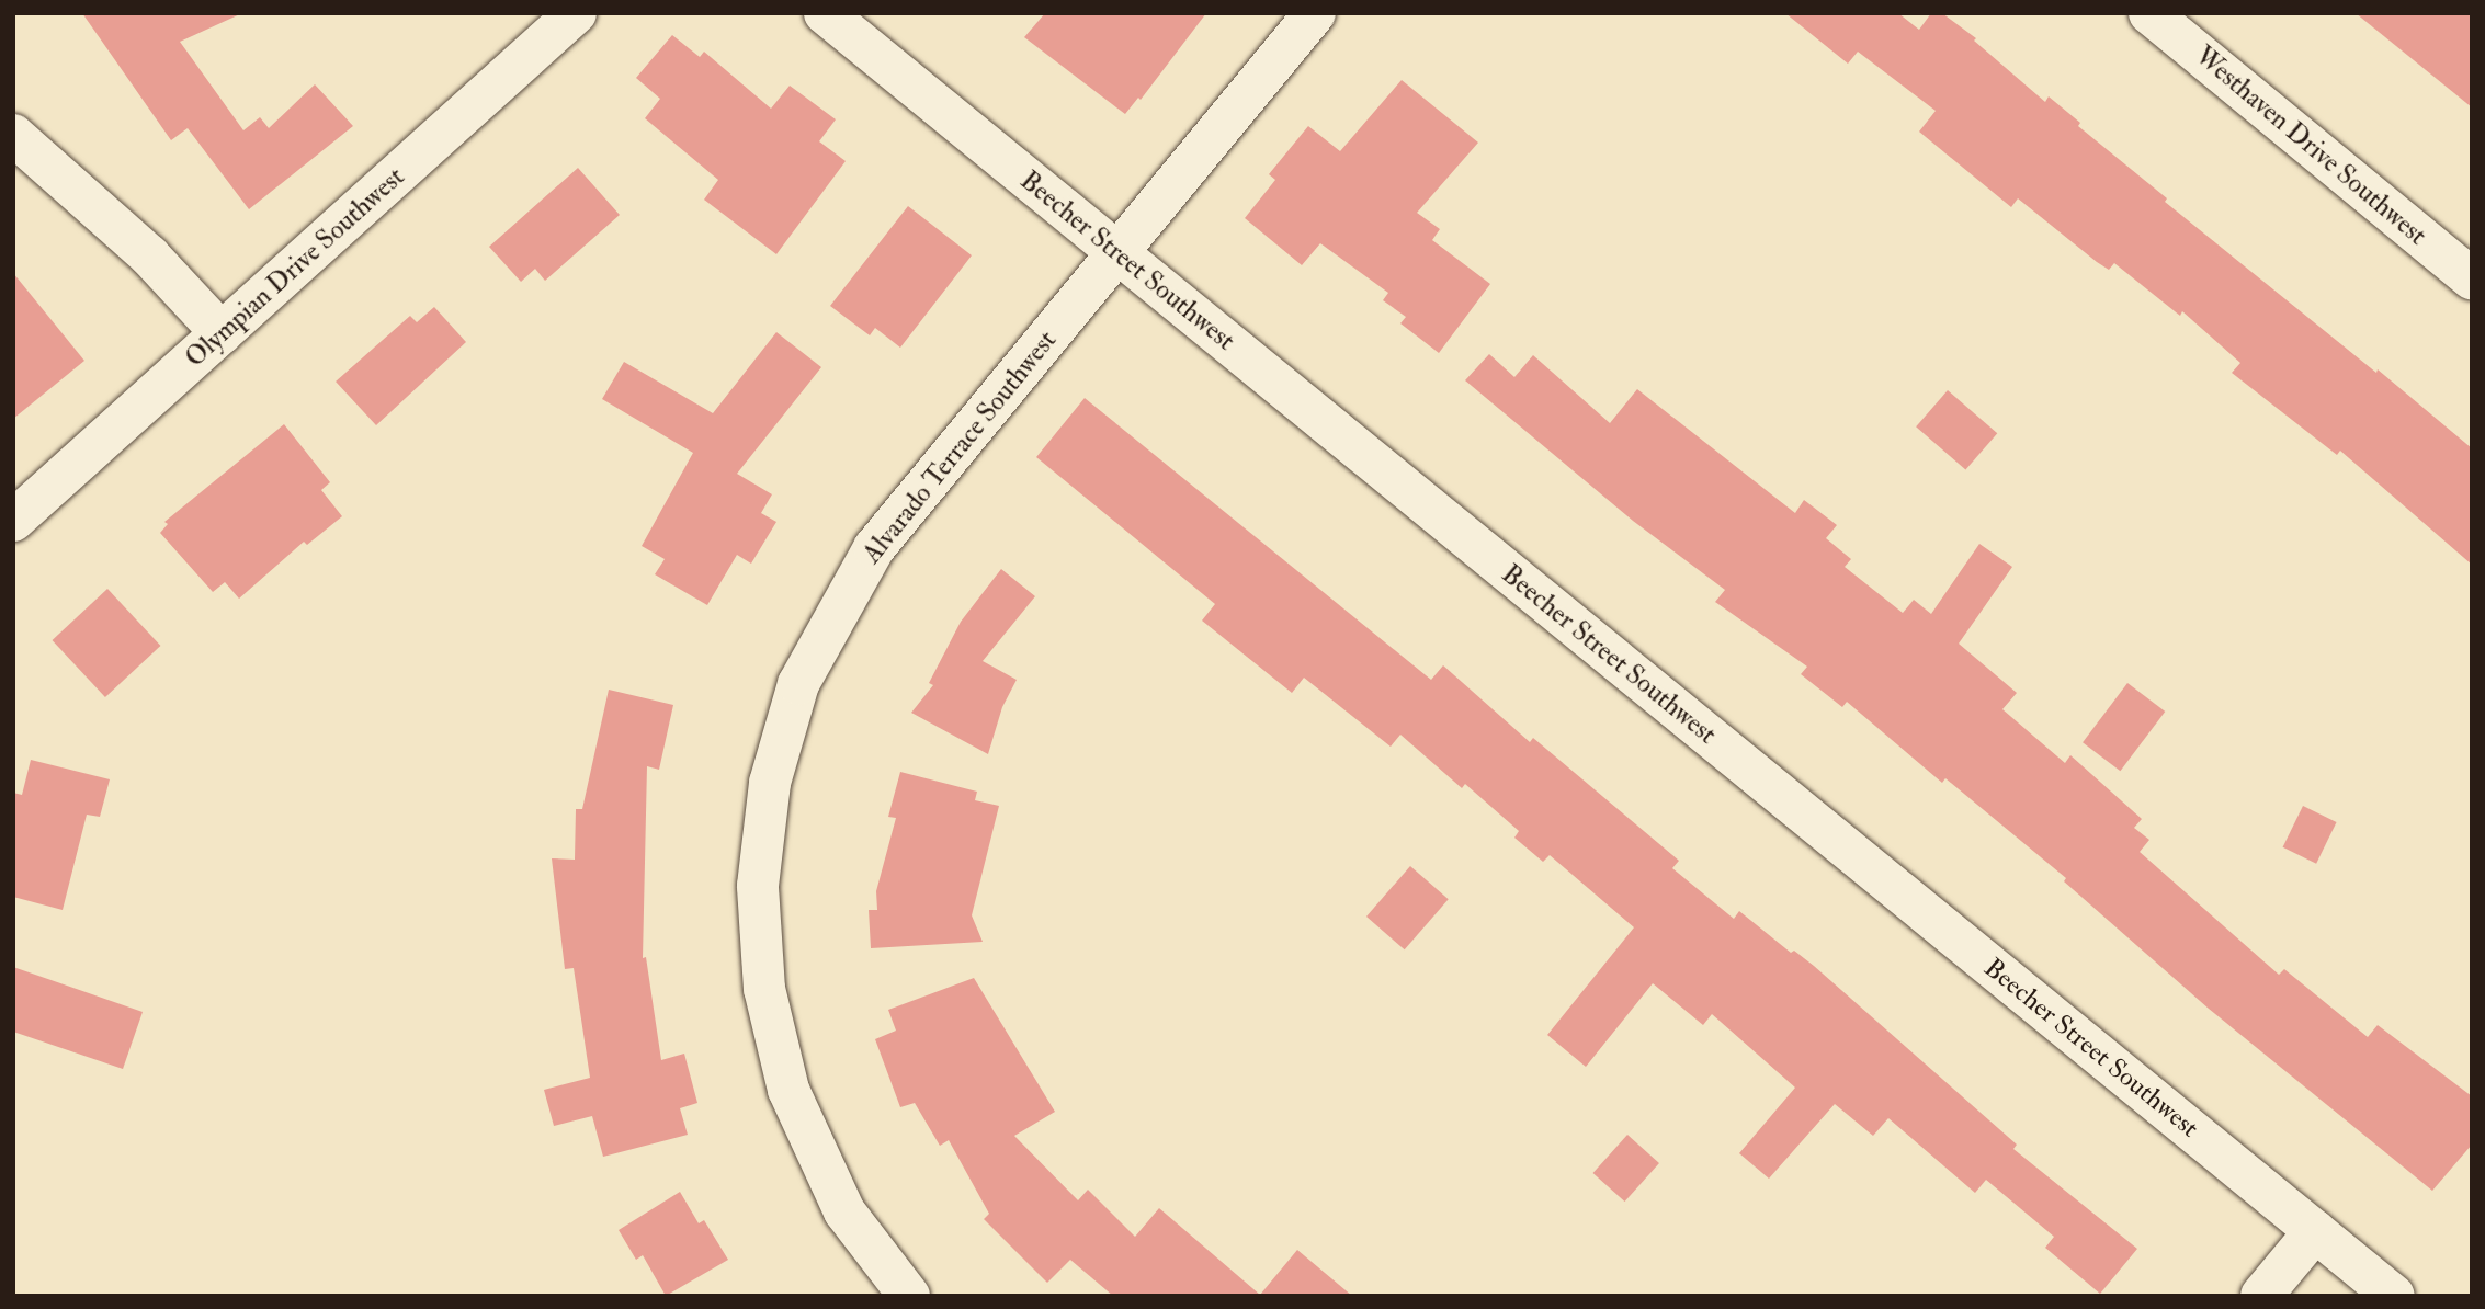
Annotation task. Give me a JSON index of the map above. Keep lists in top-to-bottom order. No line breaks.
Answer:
{"streets":{"street":["Westhaven Drive Southwest","Beecher Street Southwest","Olympian Drive Southwest","Alvarado Terrace Southwest"]},"crossings":[["Beecher Street Southwest","Alvarado Terrace Southwest"]]}
